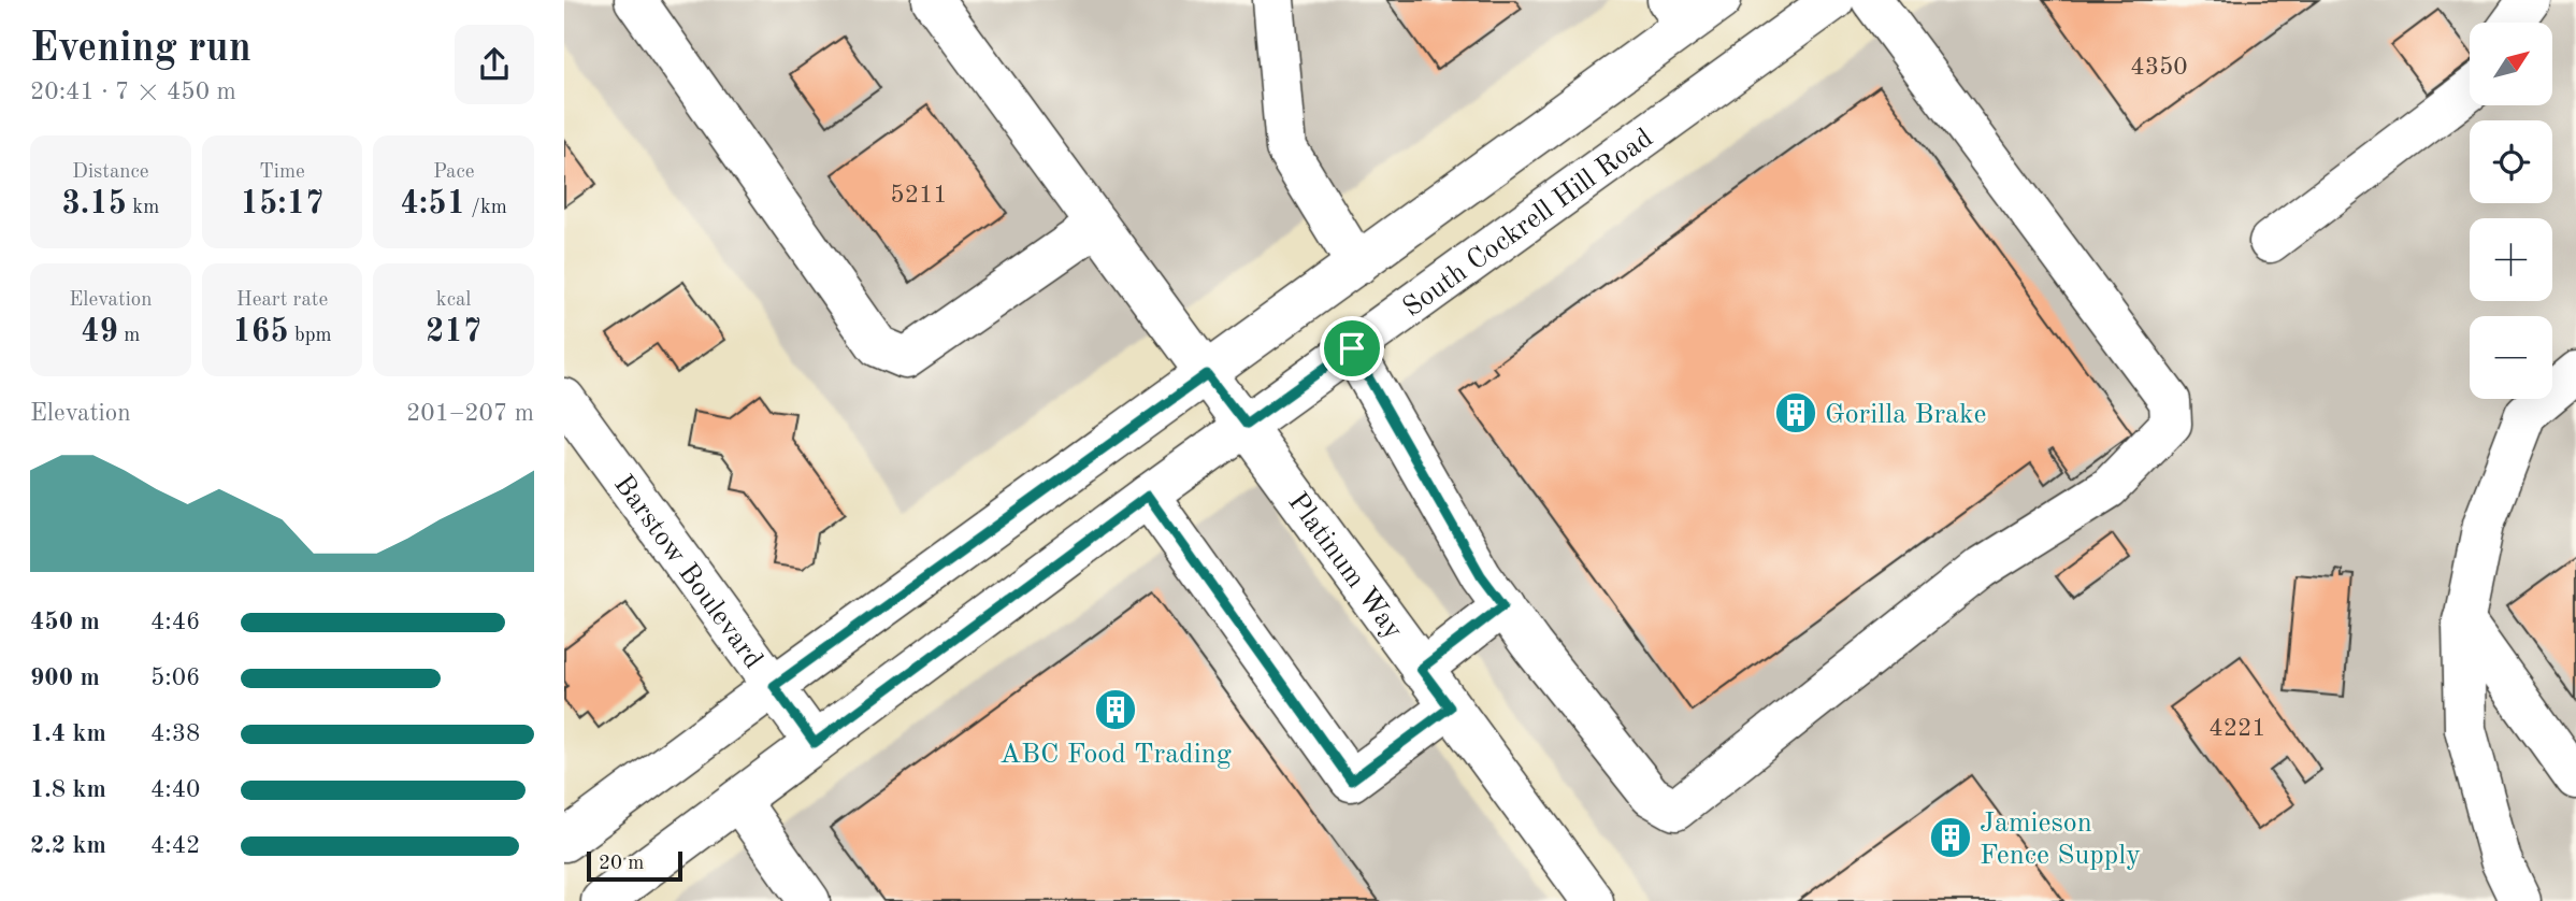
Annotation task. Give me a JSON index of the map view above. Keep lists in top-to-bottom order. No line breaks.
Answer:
{"streets":{"main road":["South Cockrell Hill Road","Platinum Way","Barstow Boulevard"]},"crossings":[["South Cockrell Hill Road","Platinum Way"],["South Cockrell Hill Road","Barstow Boulevard"]],"places":{"building":["Gorilla Brake","ABC Food Trading","Jamieson Fence Supply"]},"house_numbers":["4350","5211","4221"],"scale_bar":"20 m","north":"top right","page":{"heading":["Evening run","20:41 · 7 × 450 m"],"map_buttons":["+","−"],"stats":[["Distance","3.15 km"],["Time","15:17"],["Pace","4:51 /km"],["Elevation","49 m"],["Heart rate","165 bpm"],["kcal","217"]],"chart":["Elevation","201–207 m"],"list":[{"name":"450 m","note":"4:46"},{"name":"900 m","note":"5:06"},{"name":"1.4 km","note":"4:38"},{"name":"1.8 km","note":"4:40"},{"name":"2.2 km","note":"4:42"}],"scale":"20 m"}}
